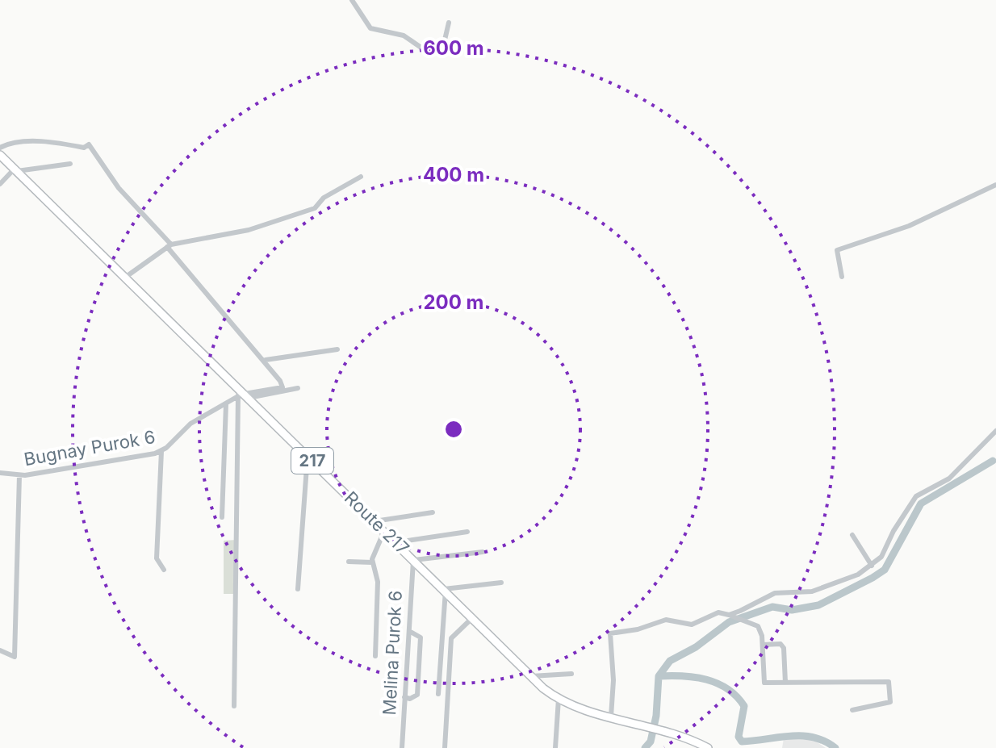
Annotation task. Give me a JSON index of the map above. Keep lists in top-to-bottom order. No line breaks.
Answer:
{"streets":{"main road":["217","Route 217"],"street":["Bugnay Purok 6","Melina Purok 6"]},"crossings":[["Bugnay Purok 6","Route 217"],["Route 217","Melina Purok 6"]],"rings":["600 m","400 m","200 m"]}
